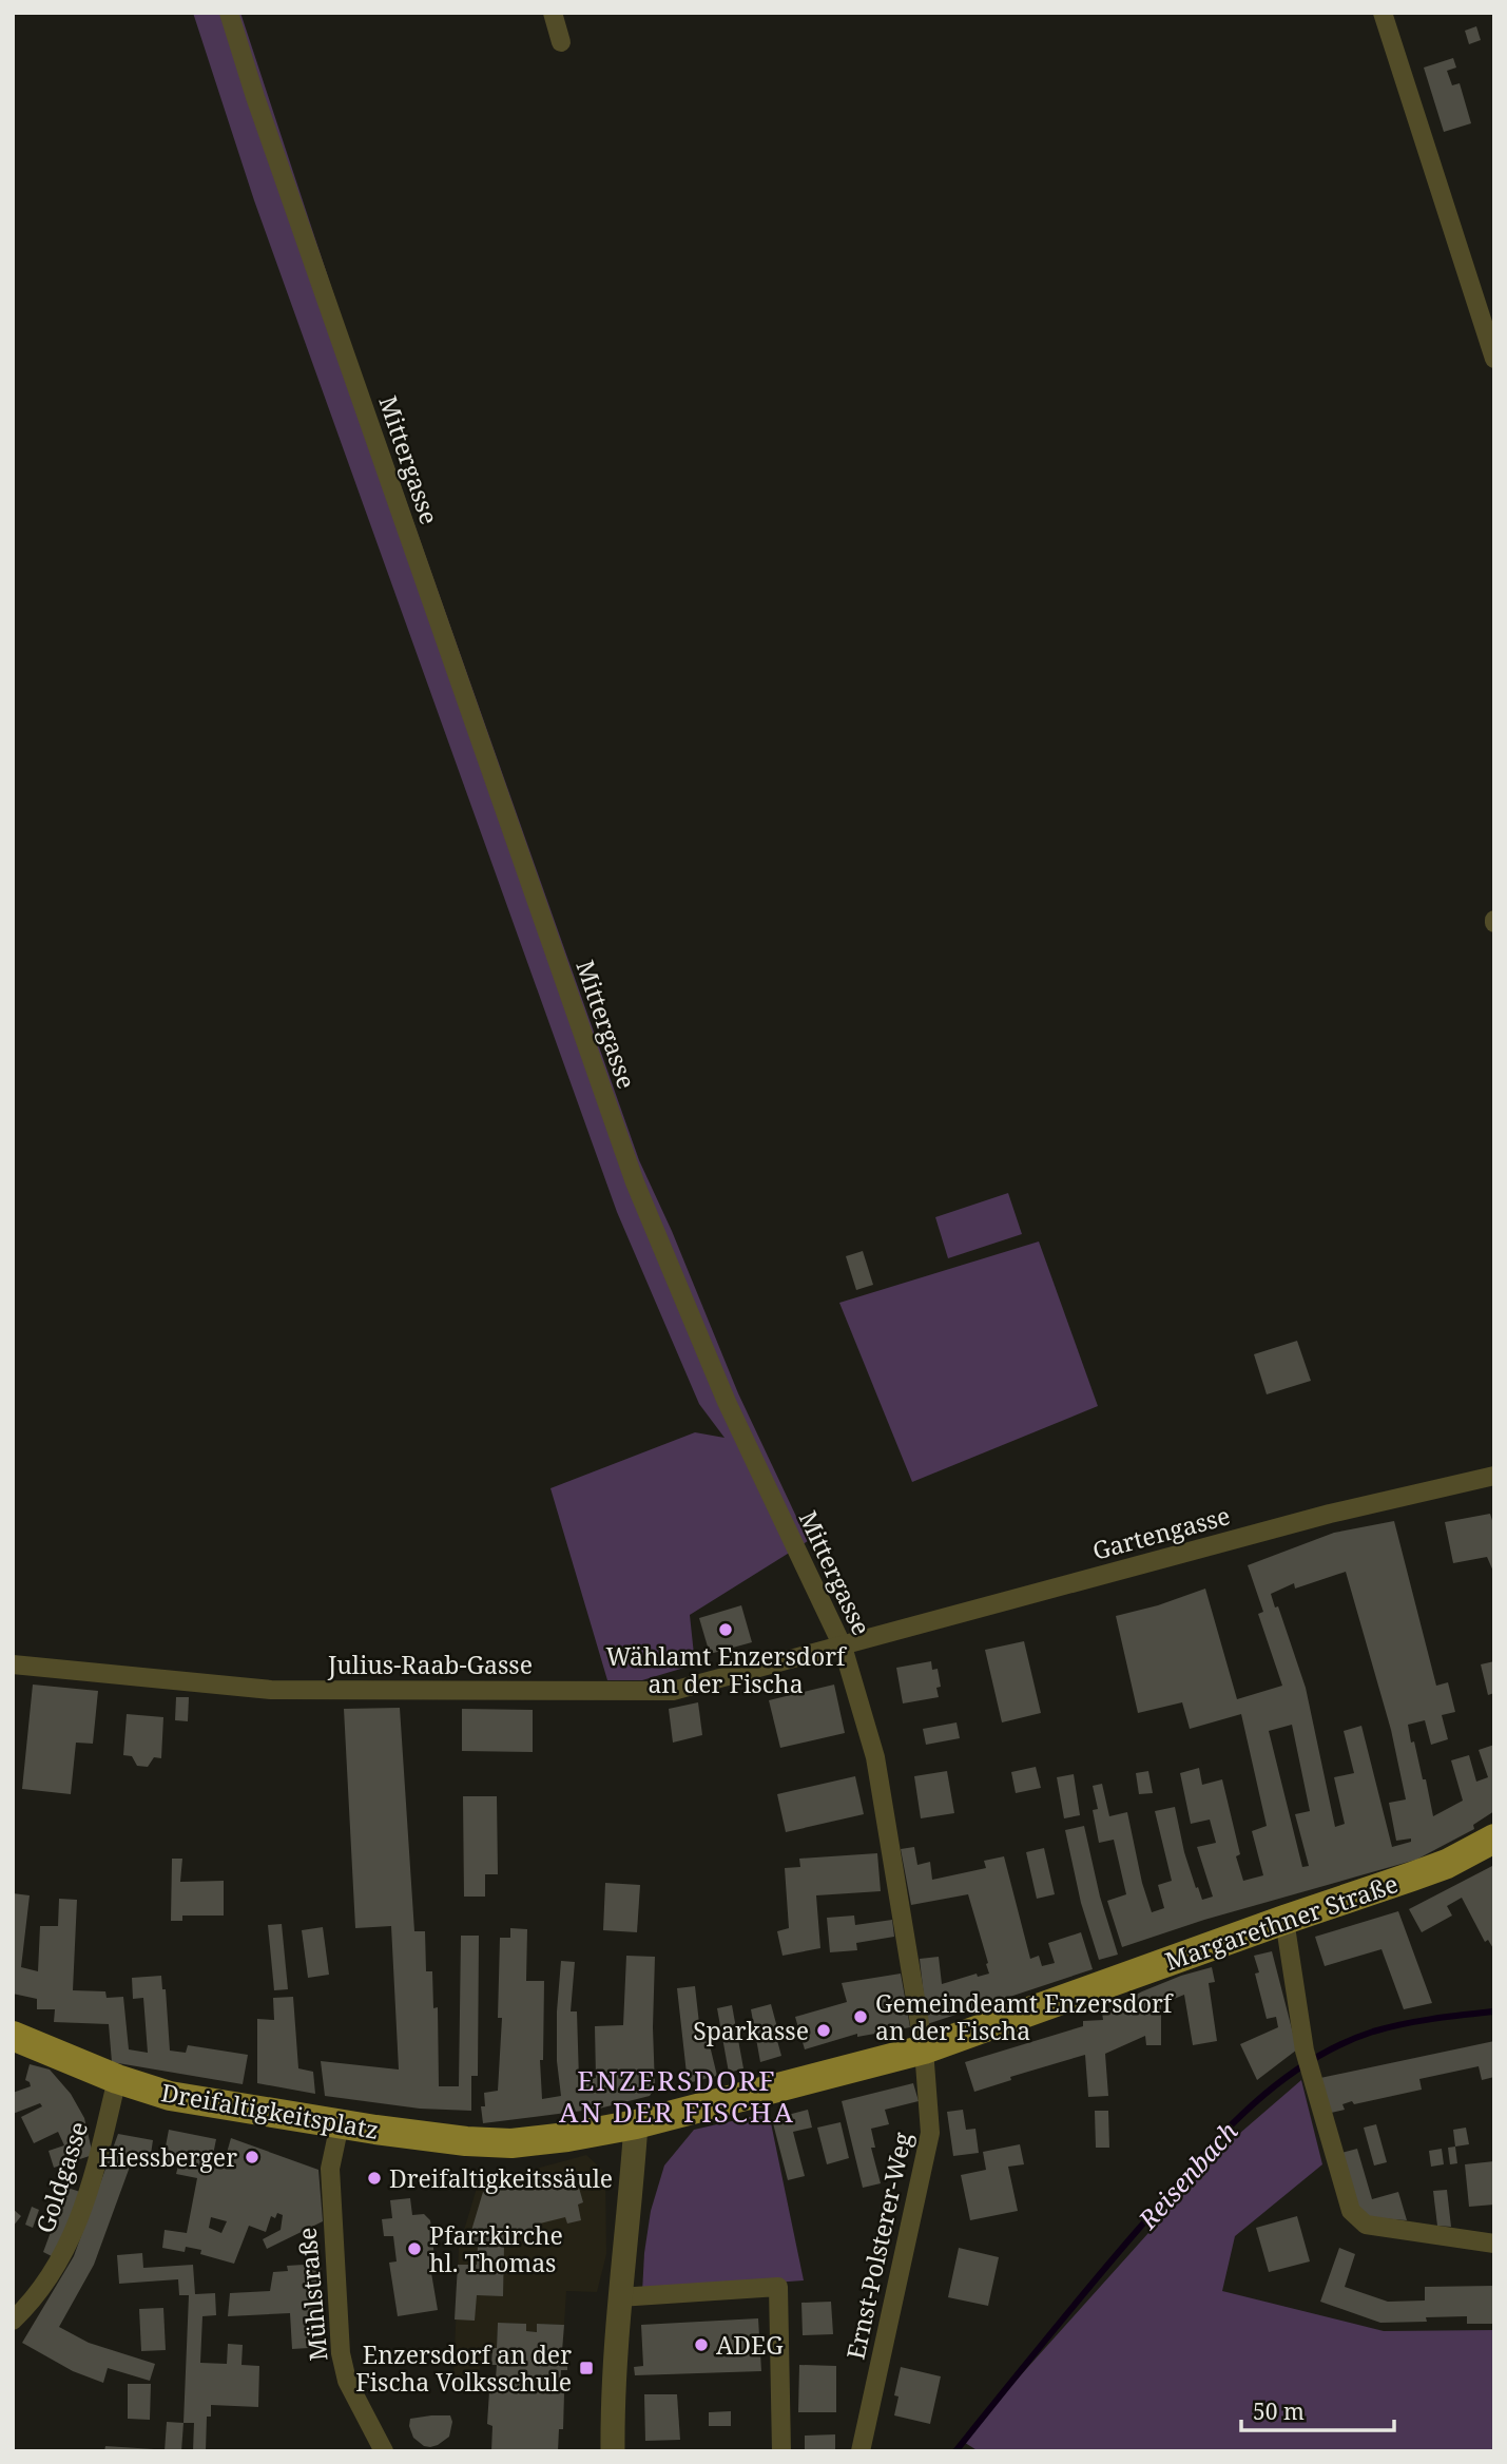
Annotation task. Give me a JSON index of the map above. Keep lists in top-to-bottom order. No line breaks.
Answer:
{"streets":{"main road":["Margarethner Straße","Dreifaltigkeitsplatz"],"street":["Mittergasse","Gartengasse","Julius-Raab-Gasse","Goldgasse","Ernst-Polsterer-Weg","Mühlstraße"]},"crossings":[["Mittergasse","Gartengasse"],["Mittergasse","Julius-Raab-Gasse"],["Mittergasse","Margarethner Straße"],["Mittergasse","Ernst-Polsterer-Weg"],["Gartengasse","Julius-Raab-Gasse"],["Margarethner Straße","Dreifaltigkeitsplatz"],["Margarethner Straße","Ernst-Polsterer-Weg"],["Dreifaltigkeitsplatz","Goldgasse"],["Dreifaltigkeitsplatz","Mühlstraße"]],"districts":["ENZERSDORF AN DER FISCHA"],"water":["Reisenbach"],"places":{"other":["Wählamt Enzersdorf an der Fischa","Gemeindeamt Enzersdorf an der Fischa","Sparkasse","Hiessberger","Dreifaltigkeitssäule","Pfarrkirche hl. Thomas","ADEG"],"transit":["Enzersdorf an der Fischa Volksschule"]},"scale_bar":"50 m"}
